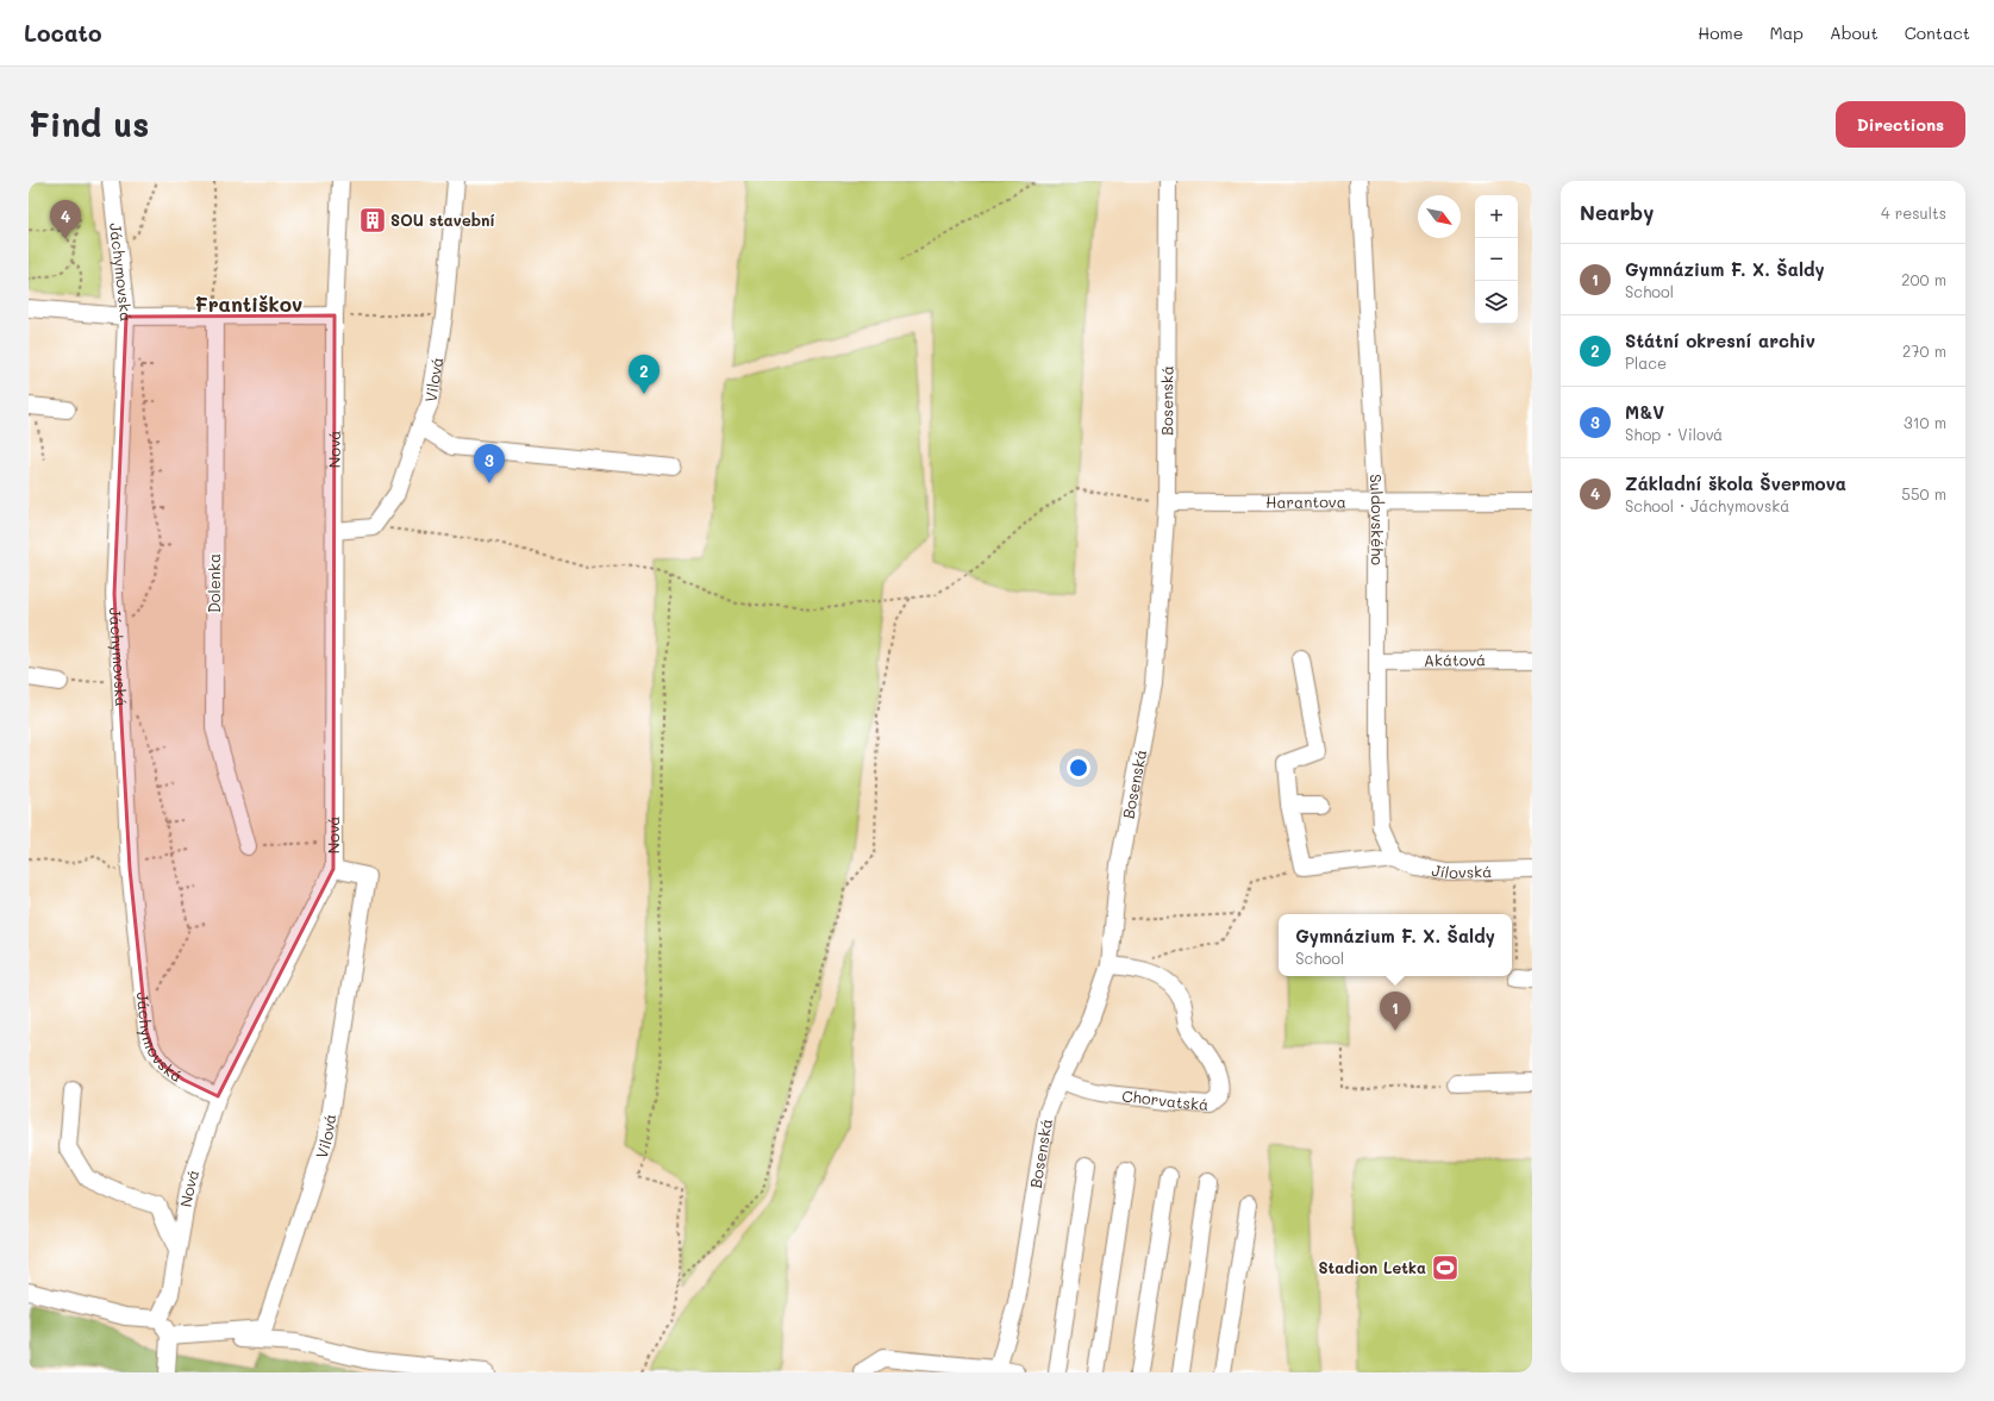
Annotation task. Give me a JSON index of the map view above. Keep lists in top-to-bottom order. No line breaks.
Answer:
{"streets":{"street":["Jáchymovská","Vilová","Bosenská","Nová","Harantova","Suldovského","Dolenka","Akátová","Jílovská","Chorvatská"]},"crossings":[["Jáchymovská","Nová"],["Vilová","Nová"],["Bosenská","Harantova"],["Bosenská","Chorvatská"],["Harantova","Suldovského"],["Suldovského","Akátová"],["Suldovského","Jílovská"]],"districts":["Františkov"],"places":{"building":["SOU stavební"],"sports":["Stadion Letka"]},"north":"bottom right","page":{"header":"Locato","nav":["Home","Map","About","Contact"],"buttons":"Directions","title":"Find us","heading":["Nearby","4 results"],"map_buttons":["+","−"],"pins":["4","2","3","1"],"list":[{"mark":"1","name":"Gymnázium F. X. Šaldy","note":"School","value":"200 m"},{"mark":"2","name":"Státní okresní archiv","note":"Place","value":"270 m"},{"mark":"3","name":"M&V","note":"Shop · Vilová","value":"310 m"},{"mark":"4","name":"Základní škola Švermova","note":"School · Jáchymovská","value":"550 m"}],"popup":["Gymnázium F. X. Šaldy","School"]}}
